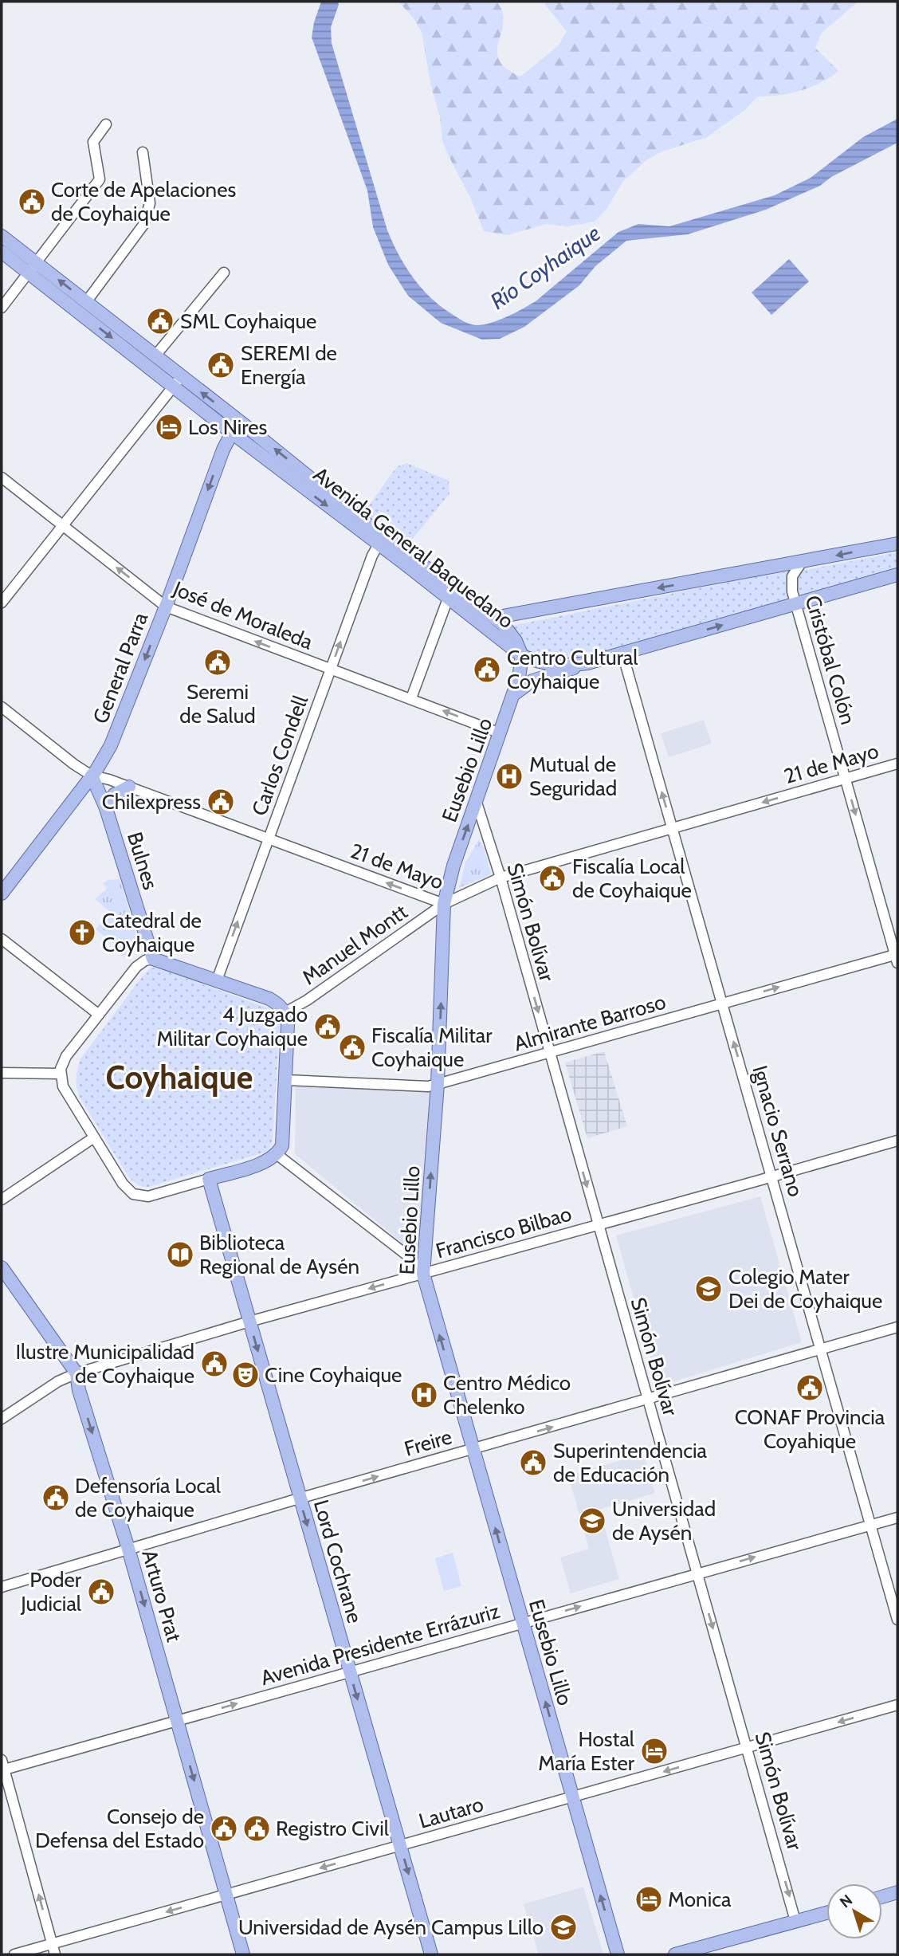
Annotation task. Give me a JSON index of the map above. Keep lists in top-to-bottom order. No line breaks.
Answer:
{"streets":{"main road":["Avenida General Baquedano","General Parra","Eusebio Lillo","Bulnes","Lord Cochrane","Arturo Prat"],"street":["José de Moraleda","Cristóbal Colón","Carlos Condell","21 de Mayo","Simón Bolívar","Manuel Montt","Almirante Barroso","Ignacio Serrano","Francisco Bilbao","Freire","Avenida Presidente Errázuriz","Lautaro"]},"crossings":[["Avenida General Baquedano","Cristóbal Colón"],["Avenida General Baquedano","General Parra"],["Avenida General Baquedano","Carlos Condell"],["Avenida General Baquedano","Eusebio Lillo"],["Avenida General Baquedano","Ignacio Serrano"],["José de Moraleda","General Parra"],["José de Moraleda","Carlos Condell"],["José de Moraleda","Eusebio Lillo"],["Cristóbal Colón","21 de Mayo"],["Cristóbal Colón","Almirante Barroso"],["General Parra","21 de Mayo"],["General Parra","Bulnes"],["Carlos Condell","21 de Mayo"],["21 de Mayo","Eusebio Lillo"],["21 de Mayo","Bulnes"],["21 de Mayo","Simón Bolívar"],["21 de Mayo","Manuel Montt"],["21 de Mayo","Ignacio Serrano"],["Eusebio Lillo","Simón Bolívar"],["Eusebio Lillo","Manuel Montt"],["Eusebio Lillo","Almirante Barroso"],["Eusebio Lillo","Francisco Bilbao"],["Eusebio Lillo","Freire"],["Eusebio Lillo","Avenida Presidente Errázuriz"],["Eusebio Lillo","Lautaro"],["Simón Bolívar","Almirante Barroso"],["Simón Bolívar","Francisco Bilbao"],["Simón Bolívar","Freire"],["Simón Bolívar","Avenida Presidente Errázuriz"],["Simón Bolívar","Lautaro"],["Almirante Barroso","Ignacio Serrano"],["Ignacio Serrano","Francisco Bilbao"],["Ignacio Serrano","Freire"],["Ignacio Serrano","Avenida Presidente Errázuriz"],["Francisco Bilbao","Lord Cochrane"],["Francisco Bilbao","Arturo Prat"],["Freire","Lord Cochrane"],["Freire","Arturo Prat"],["Lord Cochrane","Avenida Presidente Errázuriz"],["Lord Cochrane","Lautaro"],["Arturo Prat","Avenida Presidente Errázuriz"],["Arturo Prat","Lautaro"]],"one_way":["José de Moraleda","Cristóbal Colón","General Parra","21 de Mayo","Eusebio Lillo","Simón Bolívar","Ignacio Serrano","Freire","Lord Cochrane","Arturo Prat","Avenida Presidente Errázuriz","Lautaro"],"districts":["Coyhaique"],"water":["Río Coyhaique"],"places":{"public building":["Corte de Apelaciones de Coyhaique","SML Coyhaique","SEREMI de Energía","Seremi de Salud","Centro Cultural Coyhaique","Chilexpress","Fiscalía Local de Coyhaique","4 Juzgado Militar Coyhaique","Fiscalía Militar Coyhaique","Ilustre Municipalidad de Coyhaique","CONAF Provincia Coyahique","Superintendencia de Educación","Defensoría Local de Coyhaique","Poder Judicial","Consejo de Defensa del Estado","Registro Civil"],"hotel":["Los Nires","Hostal María Ester","Monica"],"hospital":["Mutual de Seguridad","Centro Médico Chelenko"],"church":["Catedral de Coyhaique"],"library":["Biblioteca Regional de Aysén"],"school or university":["Colegio Mater Dei de Coyhaique","Universidad de Aysén","Universidad de Aysén Campus Lillo"],"theatre":["Cine Coyhaique"]},"north":"top left"}
